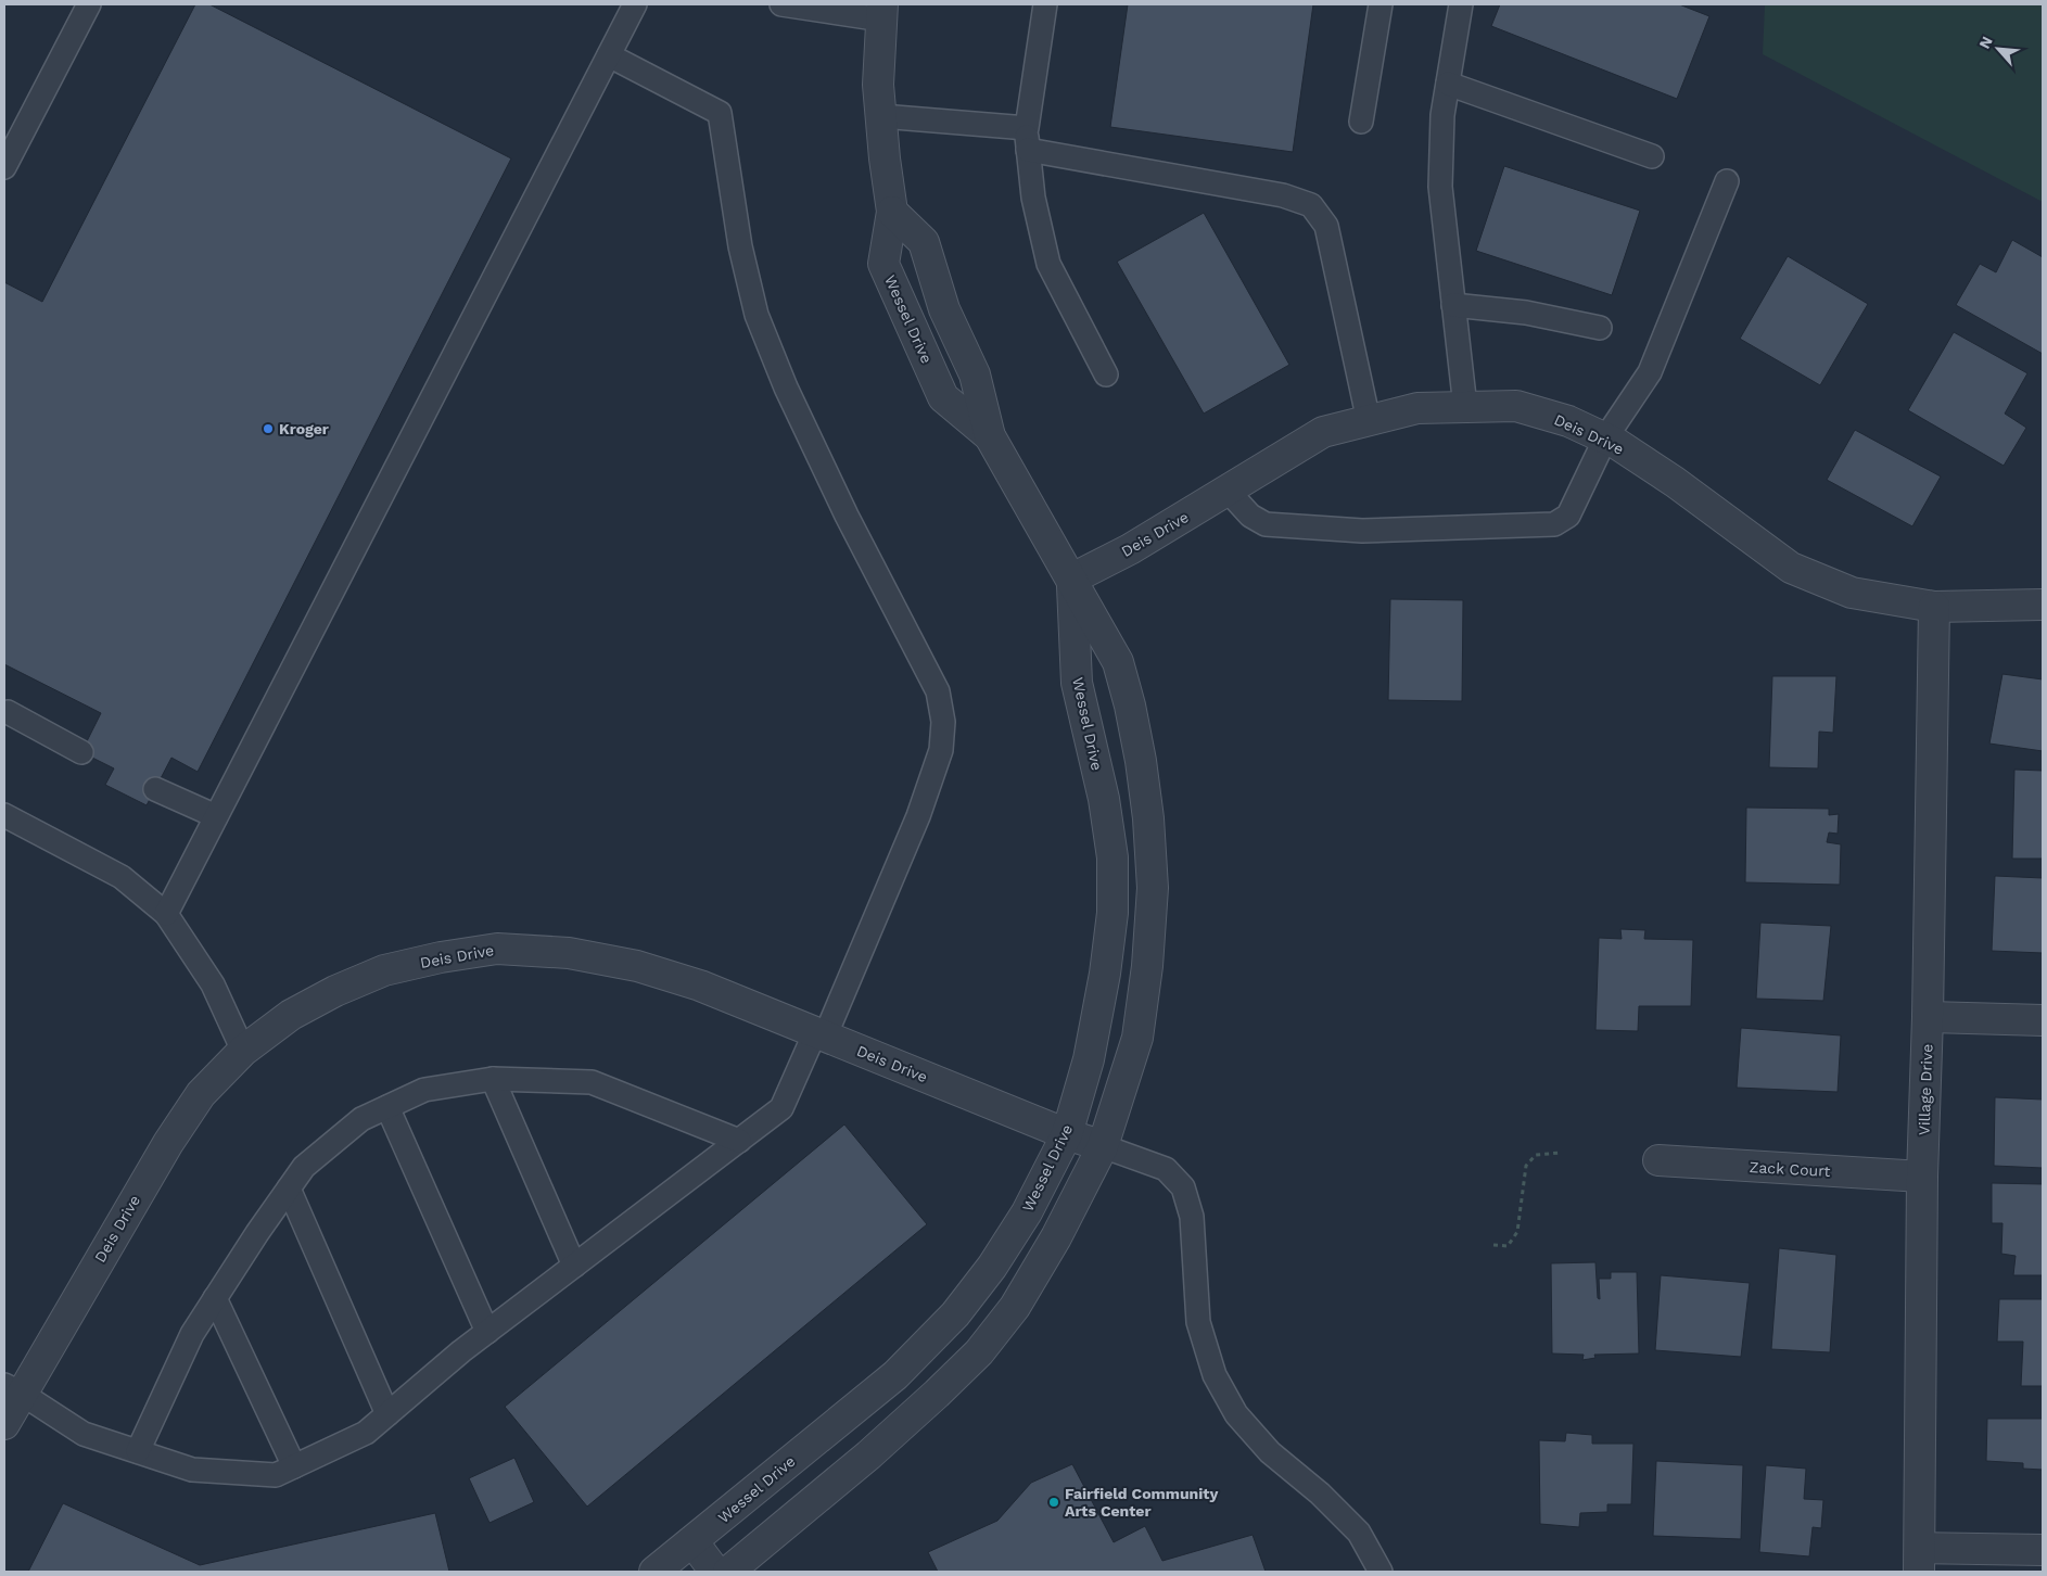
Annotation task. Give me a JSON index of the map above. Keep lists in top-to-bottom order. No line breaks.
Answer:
{"streets":{"street":["Wessel Drive","Deis Drive","Village Drive","Zack Court"]},"crossings":[["Wessel Drive","Deis Drive"],["Deis Drive","Village Drive"],["Village Drive","Zack Court"]],"places":["Kroger","Fairfield Community Arts Center"],"north":"top left"}
